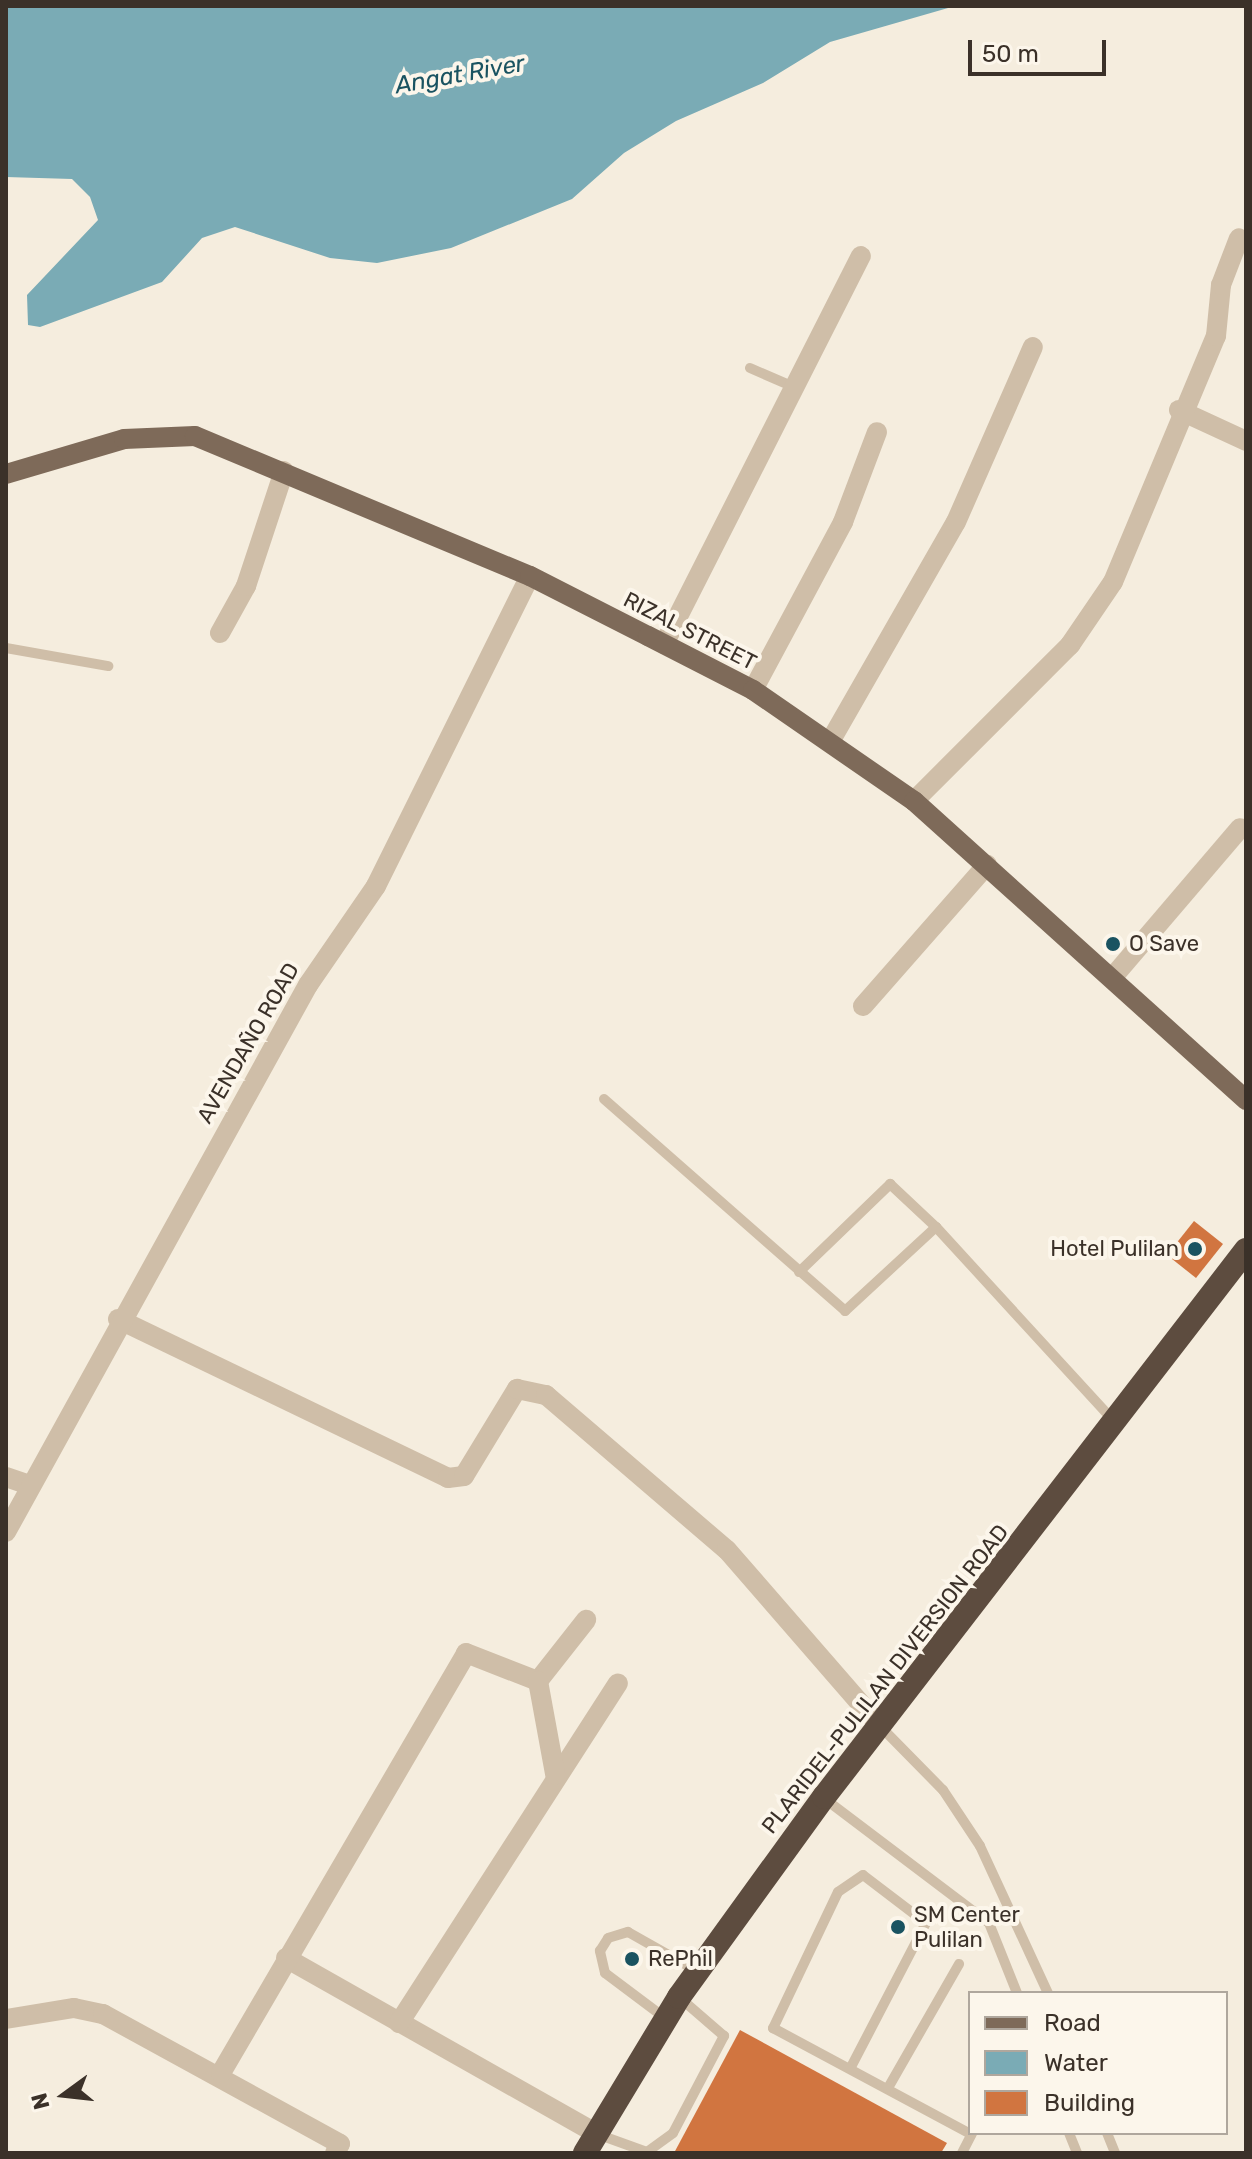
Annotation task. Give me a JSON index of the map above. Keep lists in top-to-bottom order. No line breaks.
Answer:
{"streets":{"highway":["PLARIDEL-PULILAN DIVERSION ROAD"],"main road":["RIZAL STREET"],"street":["AVENDAÑO ROAD"]},"crossings":[["RIZAL STREET","AVENDAÑO ROAD"]],"water":["Angat River"],"places":["O Save","Hotel Pulilan","SM Center Pulilan","RePhil"],"legend":["Road","Water","Building"],"scale_bar":"50 m","north":"left"}
